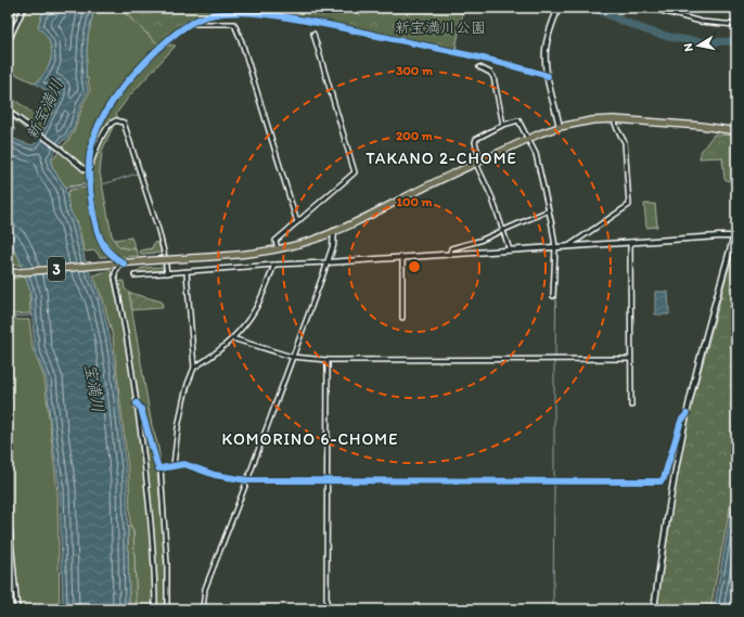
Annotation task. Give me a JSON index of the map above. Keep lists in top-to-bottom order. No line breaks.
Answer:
{"streets":{"highway":["3"]},"districts":["TAKANO 2-CHOME","KOMORINO 6-CHOME"],"water":["新宝満川","宝満川"],"parks":["新宝満川公園"],"north":"left","rings":["300 m","200 m","100 m"]}
